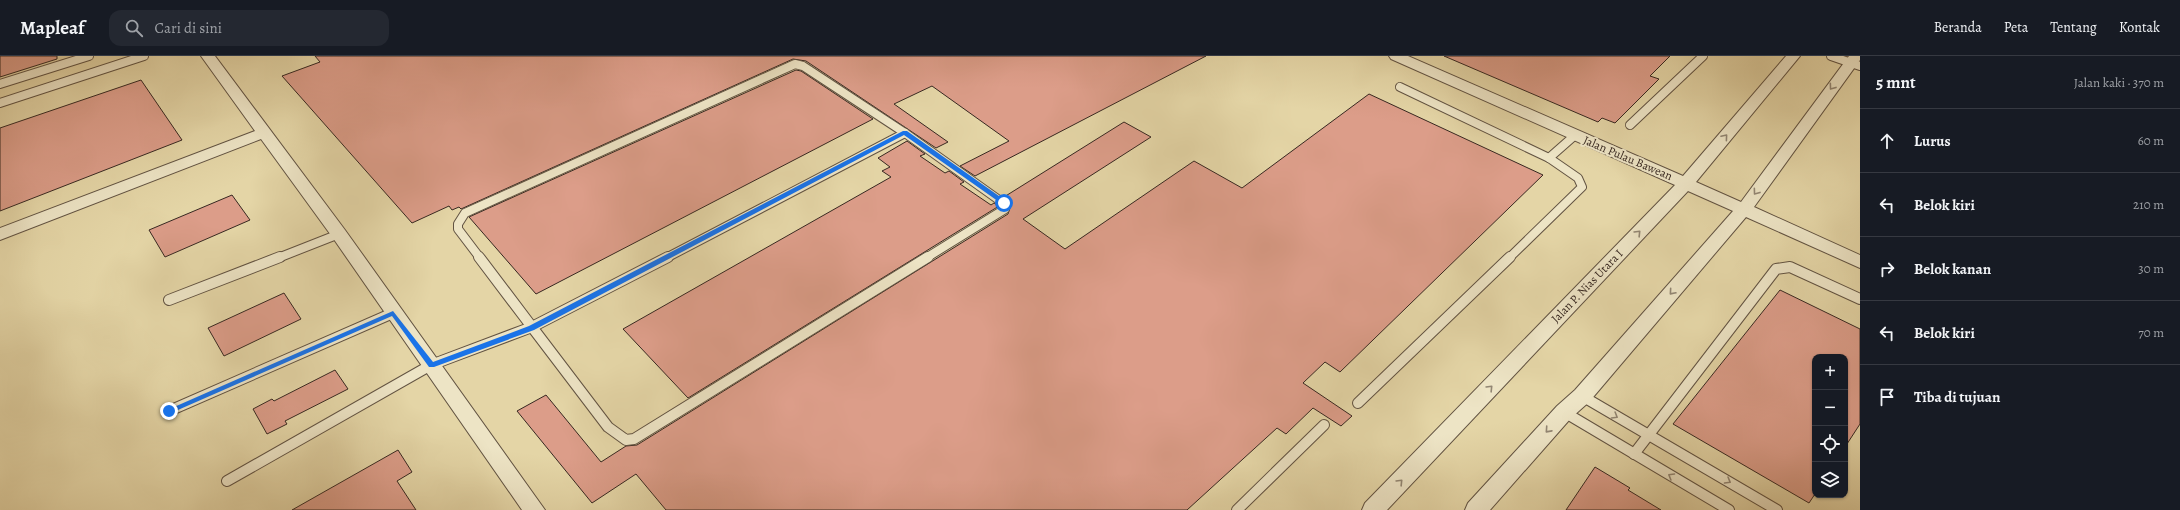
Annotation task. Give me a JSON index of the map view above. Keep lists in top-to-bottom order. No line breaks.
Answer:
{"streets":{"street":["Jalan Pulau Bawean","Jalan P. Nias Utara I"]},"crossings":[["Jalan Pulau Bawean","Jalan P. Nias Utara I"]],"page":{"header":"Mapleaf","search":"Cari di sini","nav":["Beranda","Peta","Tentang","Kontak"],"heading":["5 mnt","Jalan kaki · 370 m"],"list":[["Lurus","60 m"],["Belok kiri","210 m"],["Belok kanan","30 m"],["Belok kiri","70 m"],"Tiba di tujuan"],"map_buttons":["+","−"]}}
